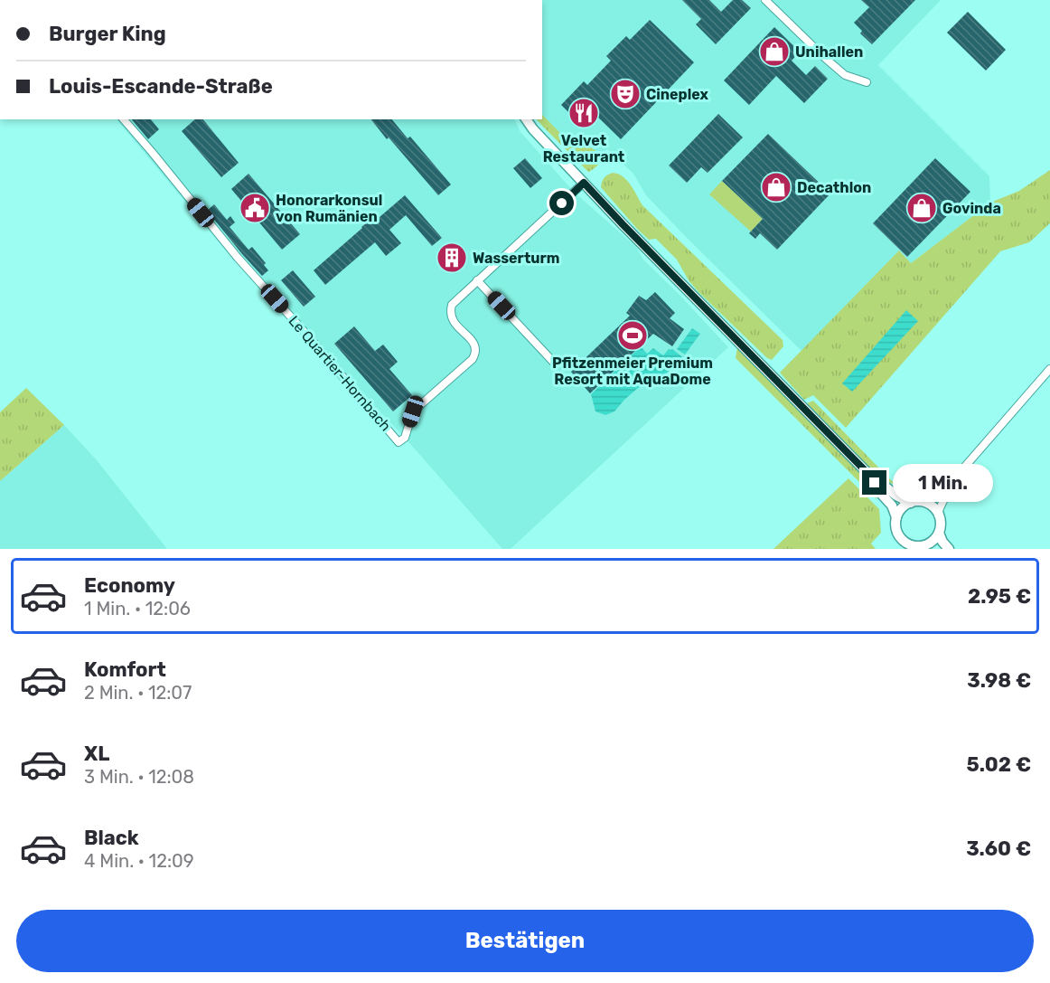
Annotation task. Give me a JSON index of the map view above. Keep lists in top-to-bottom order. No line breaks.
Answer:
{"streets":{"street":["Le Quartier-Hornbach"]},"places":{"shop":["Unihallen","Decathlon","Govinda"],"theatre":["Cineplex"],"restaurant":["Velvet Restaurant"],"public building":["Honorarkonsul von Rumänien"],"building":["Wasserturm"],"sports":["Pfitzenmeier Premium Resort mit AquaDome"]},"page":{"banner":["Burger King","Louis-Escande-Straße"],"bubble":"1 Min.","list":[{"name":"Economy","note":"1 Min. · 12:06","value":"2.95 €"},{"name":"Komfort","note":"2 Min. · 12:07","value":"3.98 €"},{"name":"XL","note":"3 Min. · 12:08","value":"5.02 €"},{"name":"Black","note":"4 Min. · 12:09","value":"3.60 €"}],"buttons":"Bestätigen"}}
